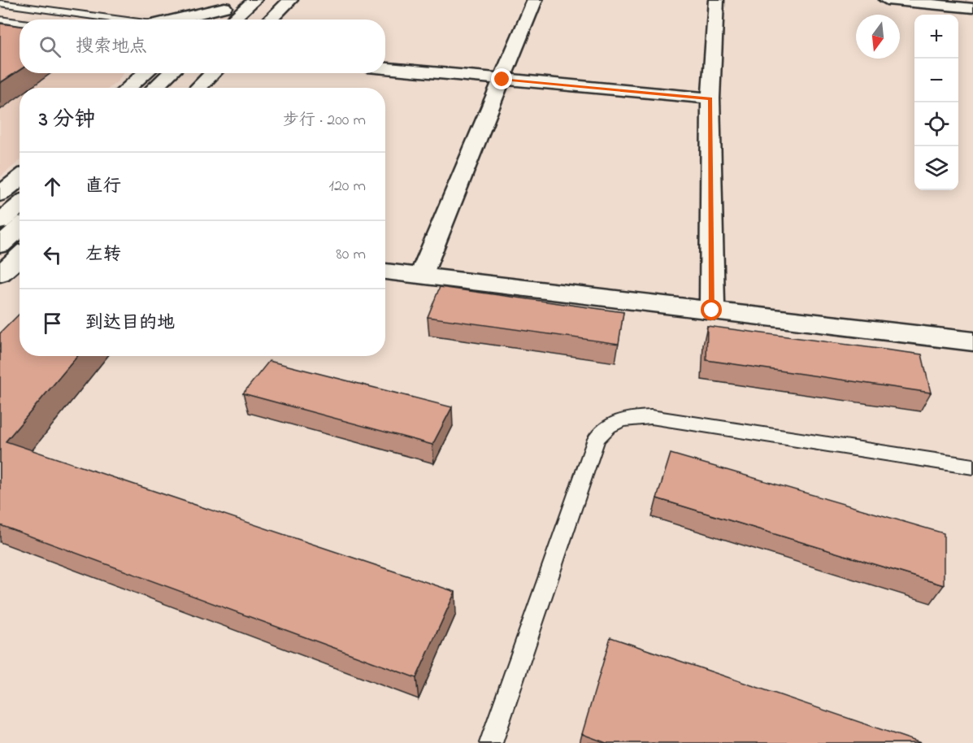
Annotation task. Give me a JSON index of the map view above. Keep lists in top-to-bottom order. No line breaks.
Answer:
{"north":"bottom","page":{"map_buttons":["+","−"],"search":"搜索地点","heading":["3 分钟","步行 · 200 m"],"list":[["直行","120 m"],["左转","80 m"],"到达目的地"]}}
